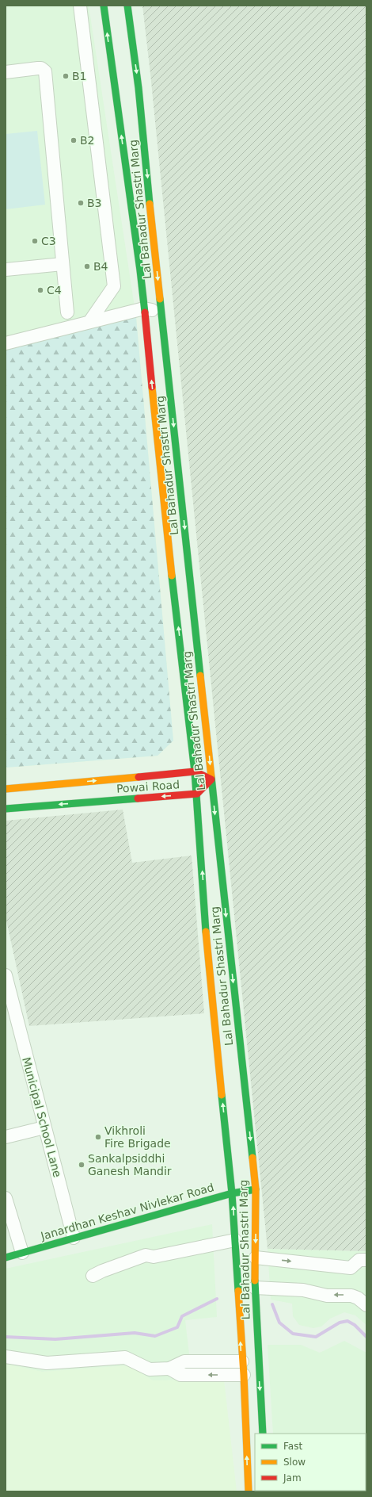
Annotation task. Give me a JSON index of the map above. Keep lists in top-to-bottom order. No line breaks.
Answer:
{"streets":{"main road":["Lal Bahadur Shastri Marg","Powai Road","Janardhan Keshav Nivlekar Road"],"street":["Municipal School Lane"]},"crossings":[["Lal Bahadur Shastri Marg","Powai Road"],["Lal Bahadur Shastri Marg","Janardhan Keshav Nivlekar Road"],["Municipal School Lane","Janardhan Keshav Nivlekar Road"]],"places":["B1","B2","B3","C3","B4","C4","Vikhroli Fire Brigade","Sankalpsiddhi Ganesh Mandir"],"legend":["Fast","Slow","Jam"]}
